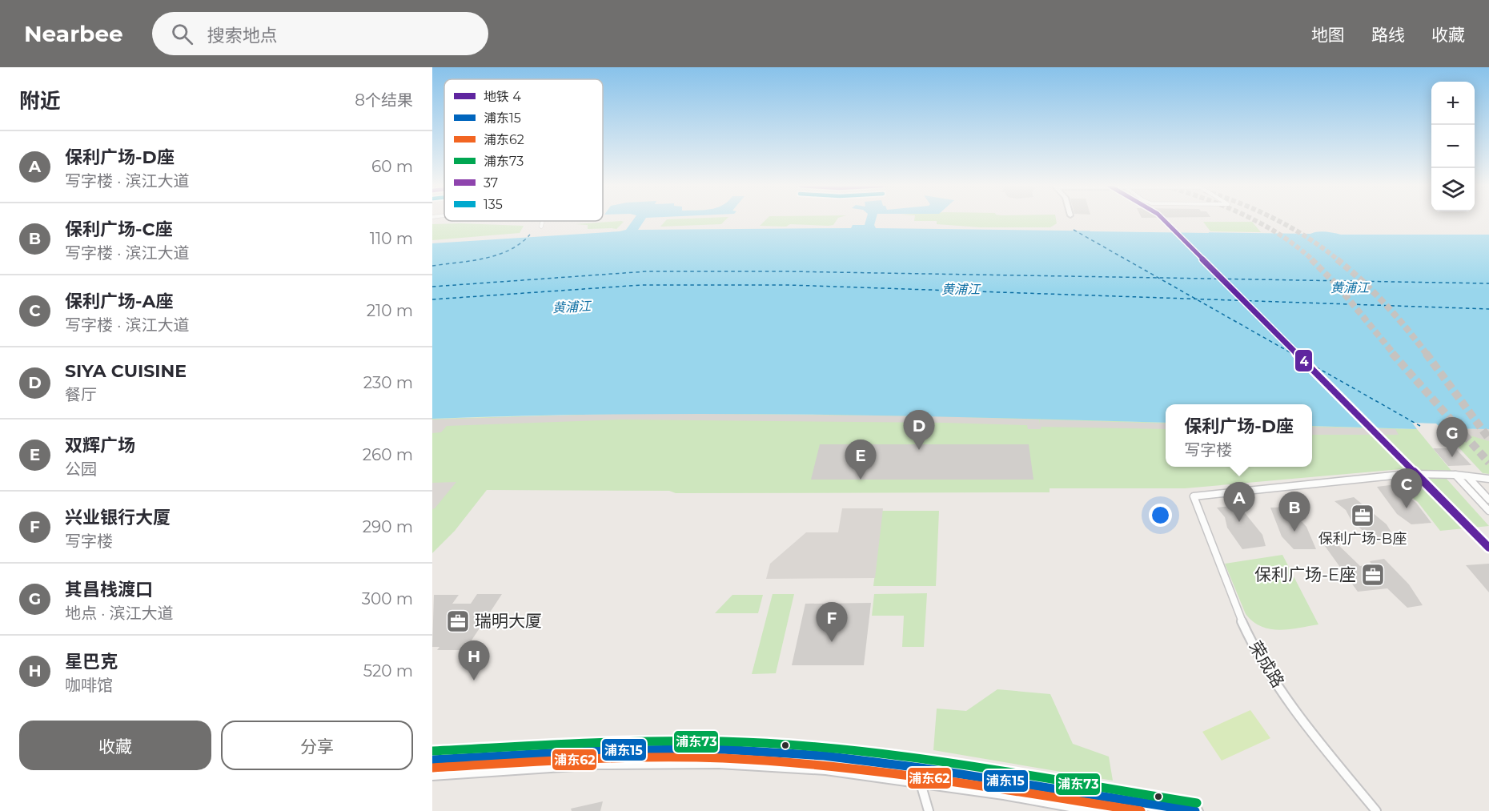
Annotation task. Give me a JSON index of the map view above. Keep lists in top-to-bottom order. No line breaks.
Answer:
{"streets":{"street":["荣成路"]},"water":["黄浦江"],"places":{"office":["保利广场-B座","保利广场-E座","瑞明大厦"]},"lines":["metro line 4","transit line 浦东73","transit line 浦东15","transit line 浦东62"],"legend":["地铁 4","浦东15","浦东62","浦东73","37","135"],"page":{"header":"Nearbee","search":"搜索地点","nav":["地图","路线","收藏"],"heading":["附近","8个结果"],"map_buttons":["+","−"],"list":[{"mark":"A","name":"保利广场-D座","note":"写字楼 · 滨江大道","value":"60 m"},{"mark":"B","name":"保利广场-C座","note":"写字楼 · 滨江大道","value":"110 m"},{"mark":"C","name":"保利广场-A座","note":"写字楼 · 滨江大道","value":"210 m"},{"mark":"D","name":"SIYA CUISINE","note":"餐厅","value":"230 m"},{"mark":"E","name":"双辉广场","note":"公园","value":"260 m"},{"mark":"F","name":"兴业银行大厦","note":"写字楼","value":"290 m"},{"mark":"G","name":"其昌栈渡口","note":"地点 · 滨江大道","value":"300 m"},{"mark":"H","name":"星巴克","note":"咖啡馆","value":"520 m"}],"popup":["保利广场-D座","写字楼"],"pins":["D","G","E","C","A","B","F","H"],"buttons":["收藏","分享"]}}
